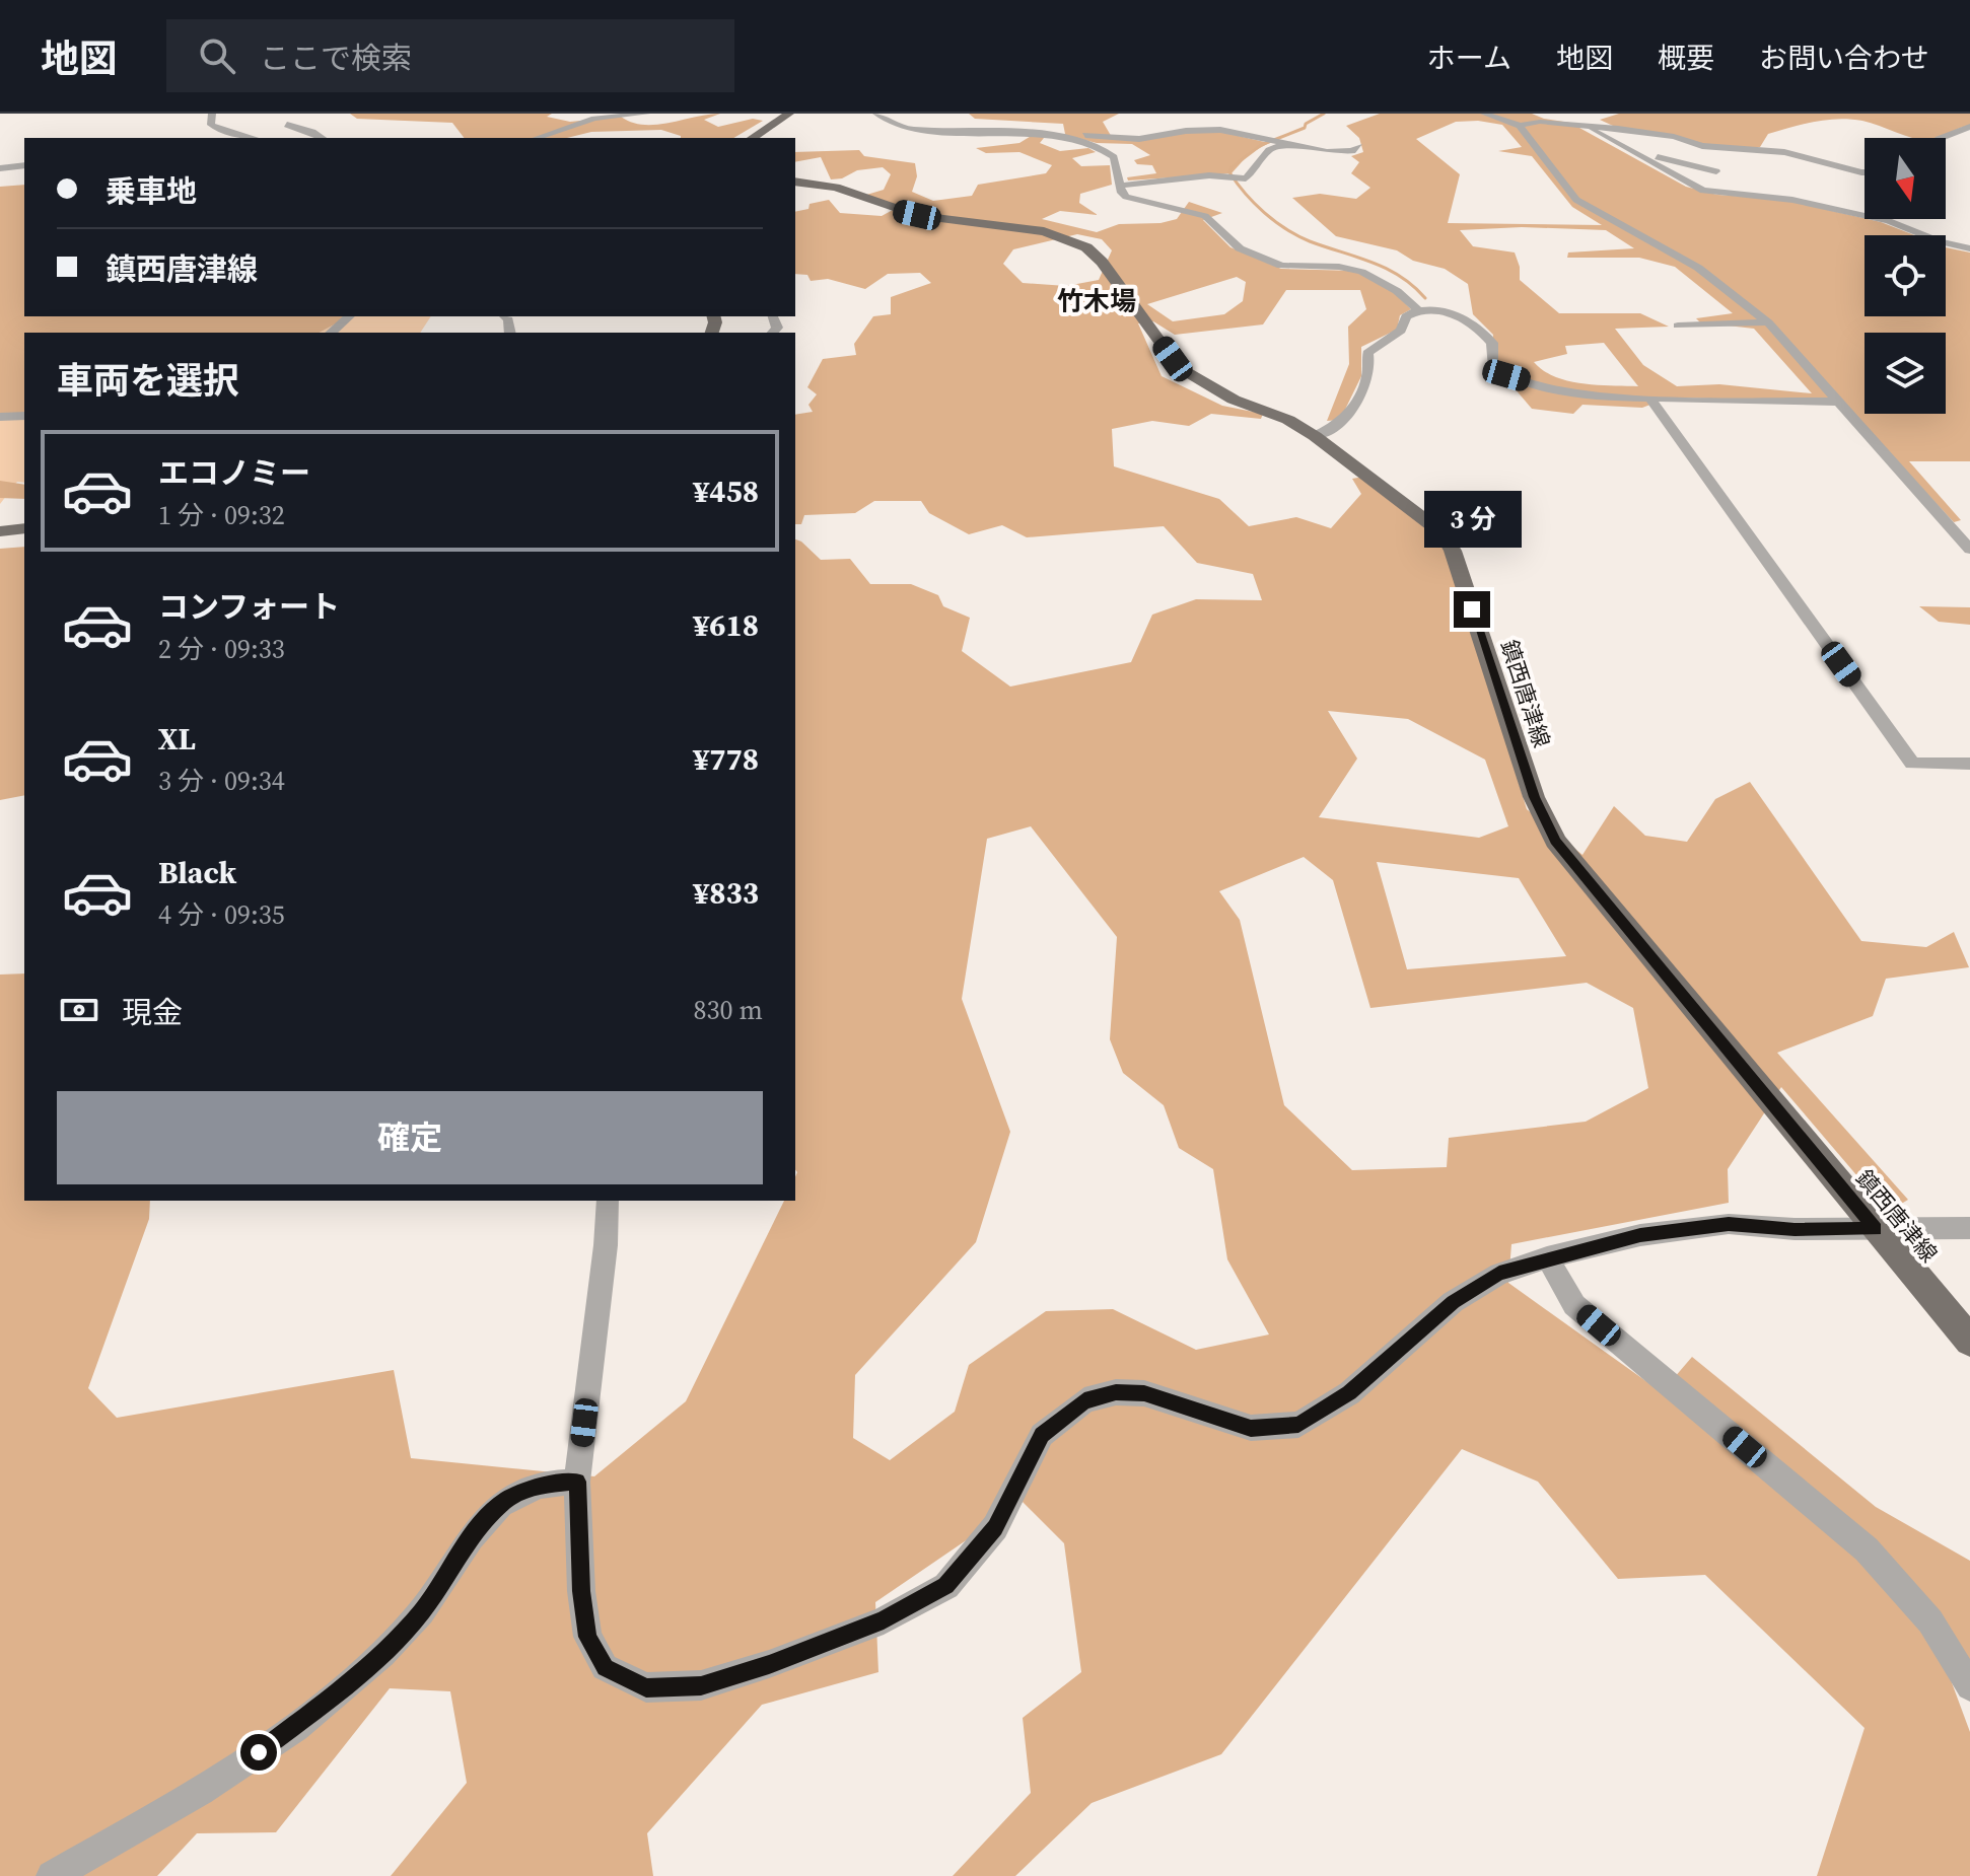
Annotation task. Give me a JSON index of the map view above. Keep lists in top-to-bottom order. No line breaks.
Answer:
{"streets":{"main road":["鎮西唐津線"]},"districts":["竹木場"],"north":"bottom","page":{"header":"地図","search":"ここで検索","nav":["ホーム","地図","概要","お問い合わせ"],"banner":["乗車地","鎮西唐津線"],"heading":"車両を選択","list":[{"name":"エコノミー","note":"1 分 · 09:32","value":"¥458"},{"name":"コンフォート","note":"2 分 · 09:33","value":"¥618"},{"name":"XL","note":"3 分 · 09:34","value":"¥778"},{"name":"Black","note":"4 分 · 09:35","value":"¥833"}],"bubble":"3 分","pay":["現金","830 m"],"buttons":"確定"}}
